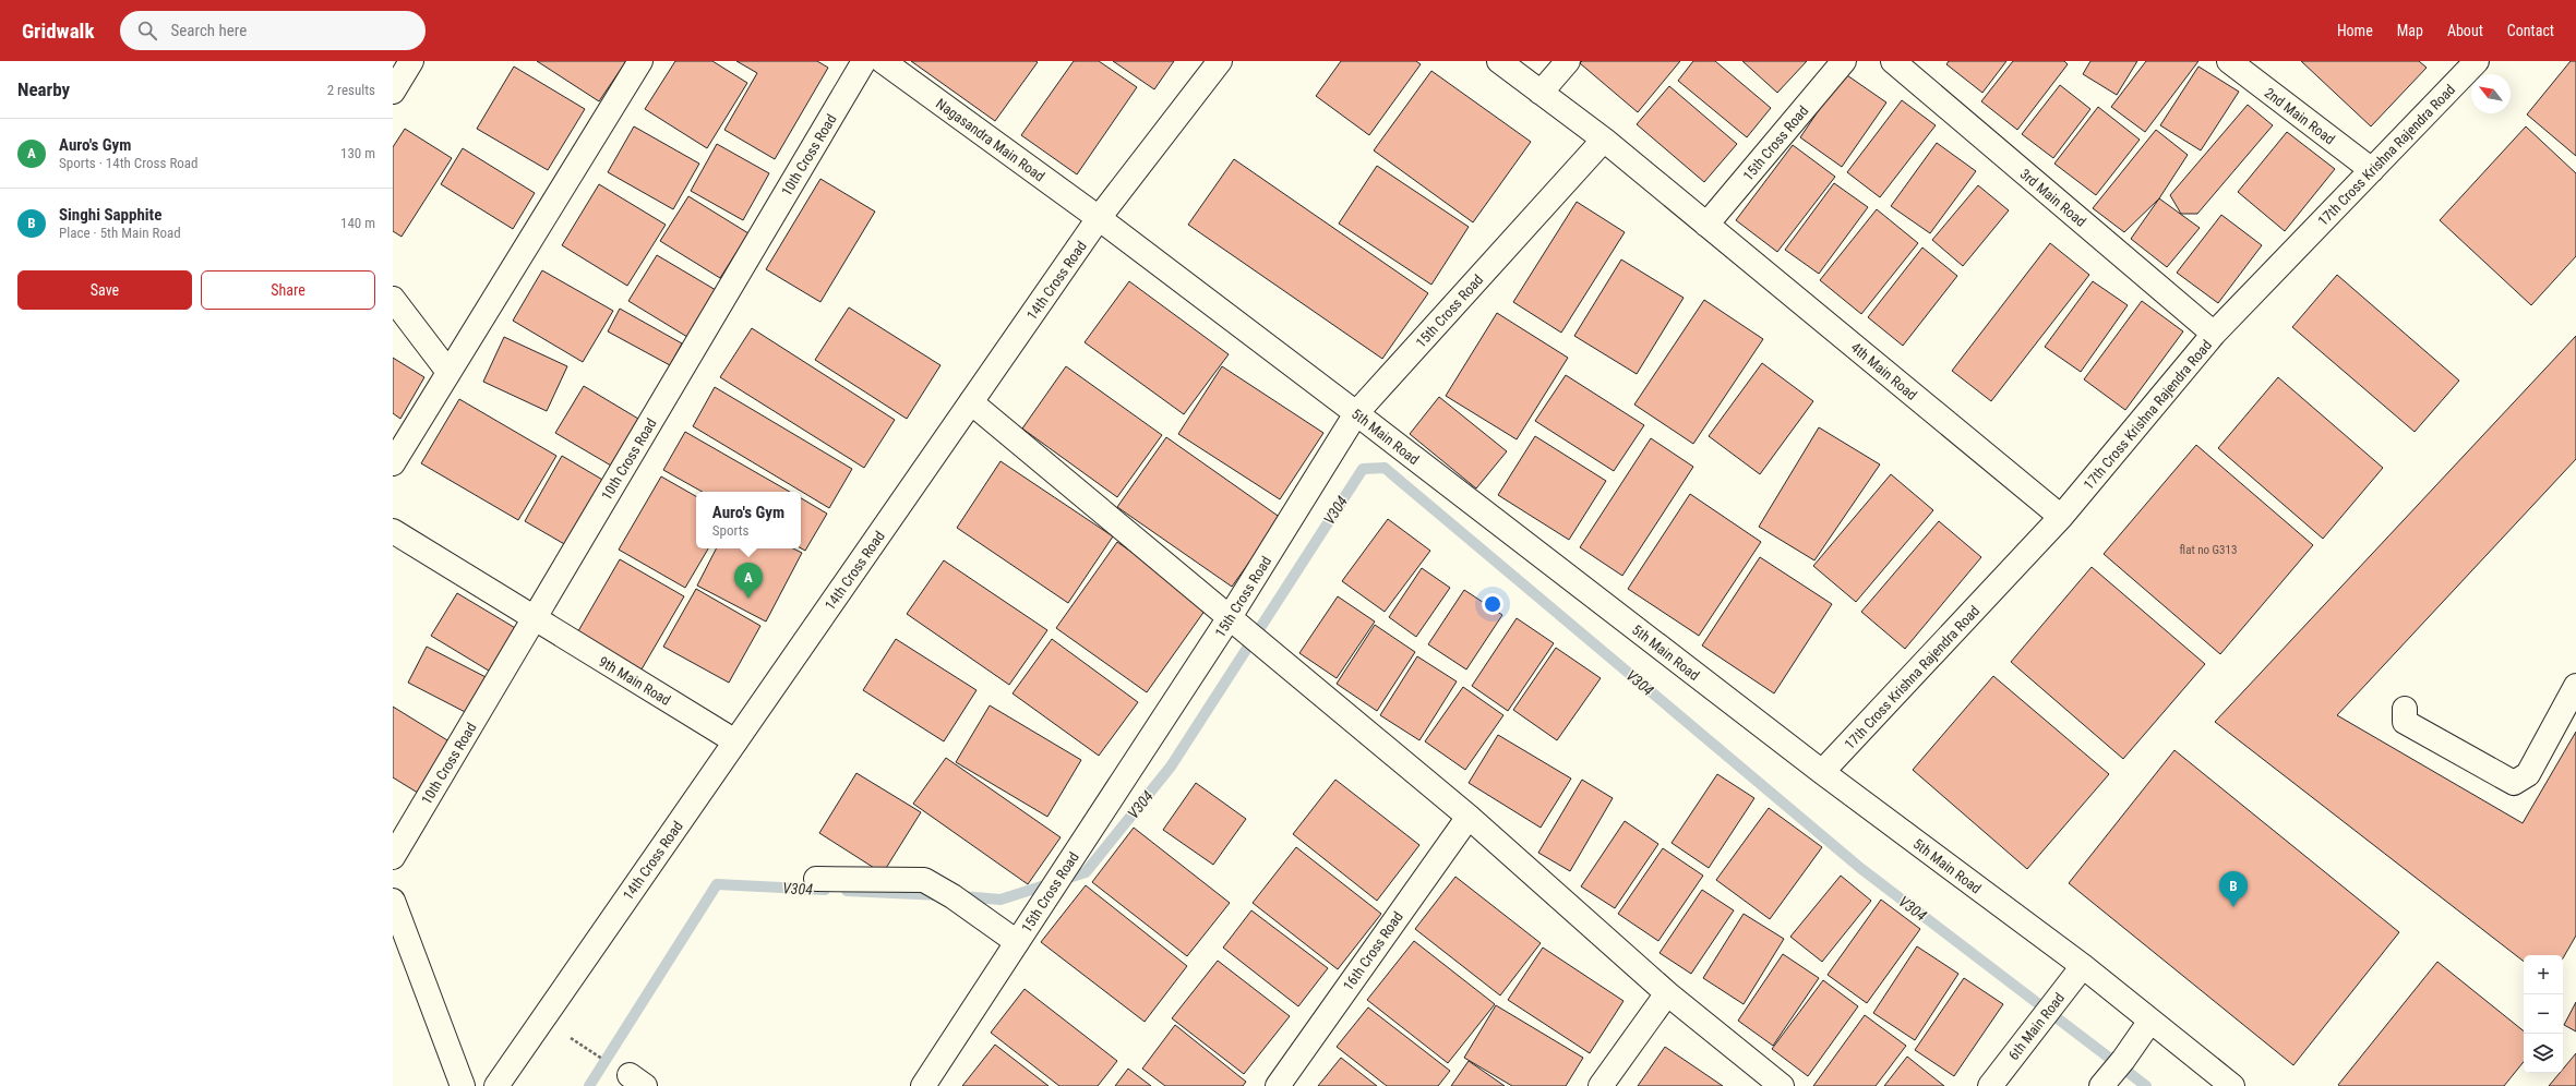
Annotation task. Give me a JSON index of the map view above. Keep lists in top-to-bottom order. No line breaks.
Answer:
{"streets":{"street":["2nd Main Road","Nagasandra Main Road","15th Cross Road","10th Cross Road","17th Cross Krishna Rajendra Road","3rd Main Road","14th Cross Road","4th Main Road","5th Main Road","9th Main Road","16th Cross Road","6th Main Road"]},"crossings":[["2nd Main Road","17th Cross Krishna Rajendra Road"],["Nagasandra Main Road","14th Cross Road"],["Nagasandra Main Road","5th Main Road"],["15th Cross Road","4th Main Road"],["15th Cross Road","5th Main Road"],["10th Cross Road","9th Main Road"],["17th Cross Krishna Rajendra Road","3rd Main Road"],["17th Cross Krishna Rajendra Road","4th Main Road"],["17th Cross Krishna Rajendra Road","5th Main Road"],["14th Cross Road","5th Main Road"],["14th Cross Road","9th Main Road"],["5th Main Road","6th Main Road"]],"water":["V304"],"house_numbers":["flat no G313"],"north":"top left","page":{"header":"Gridwalk","search":"Search here","nav":["Home","Map","About","Contact"],"heading":["Nearby","2 results"],"list":[{"mark":"A","name":"Auro's Gym","note":"Sports · 14th Cross Road","value":"130 m"},{"mark":"B","name":"Singhi Sapphite","note":"Place · 5th Main Road","value":"140 m"}],"buttons":["Save","Share"],"popup":["Auro's Gym","Sports"],"pins":["A","B"],"map_buttons":["+","−"]}}
